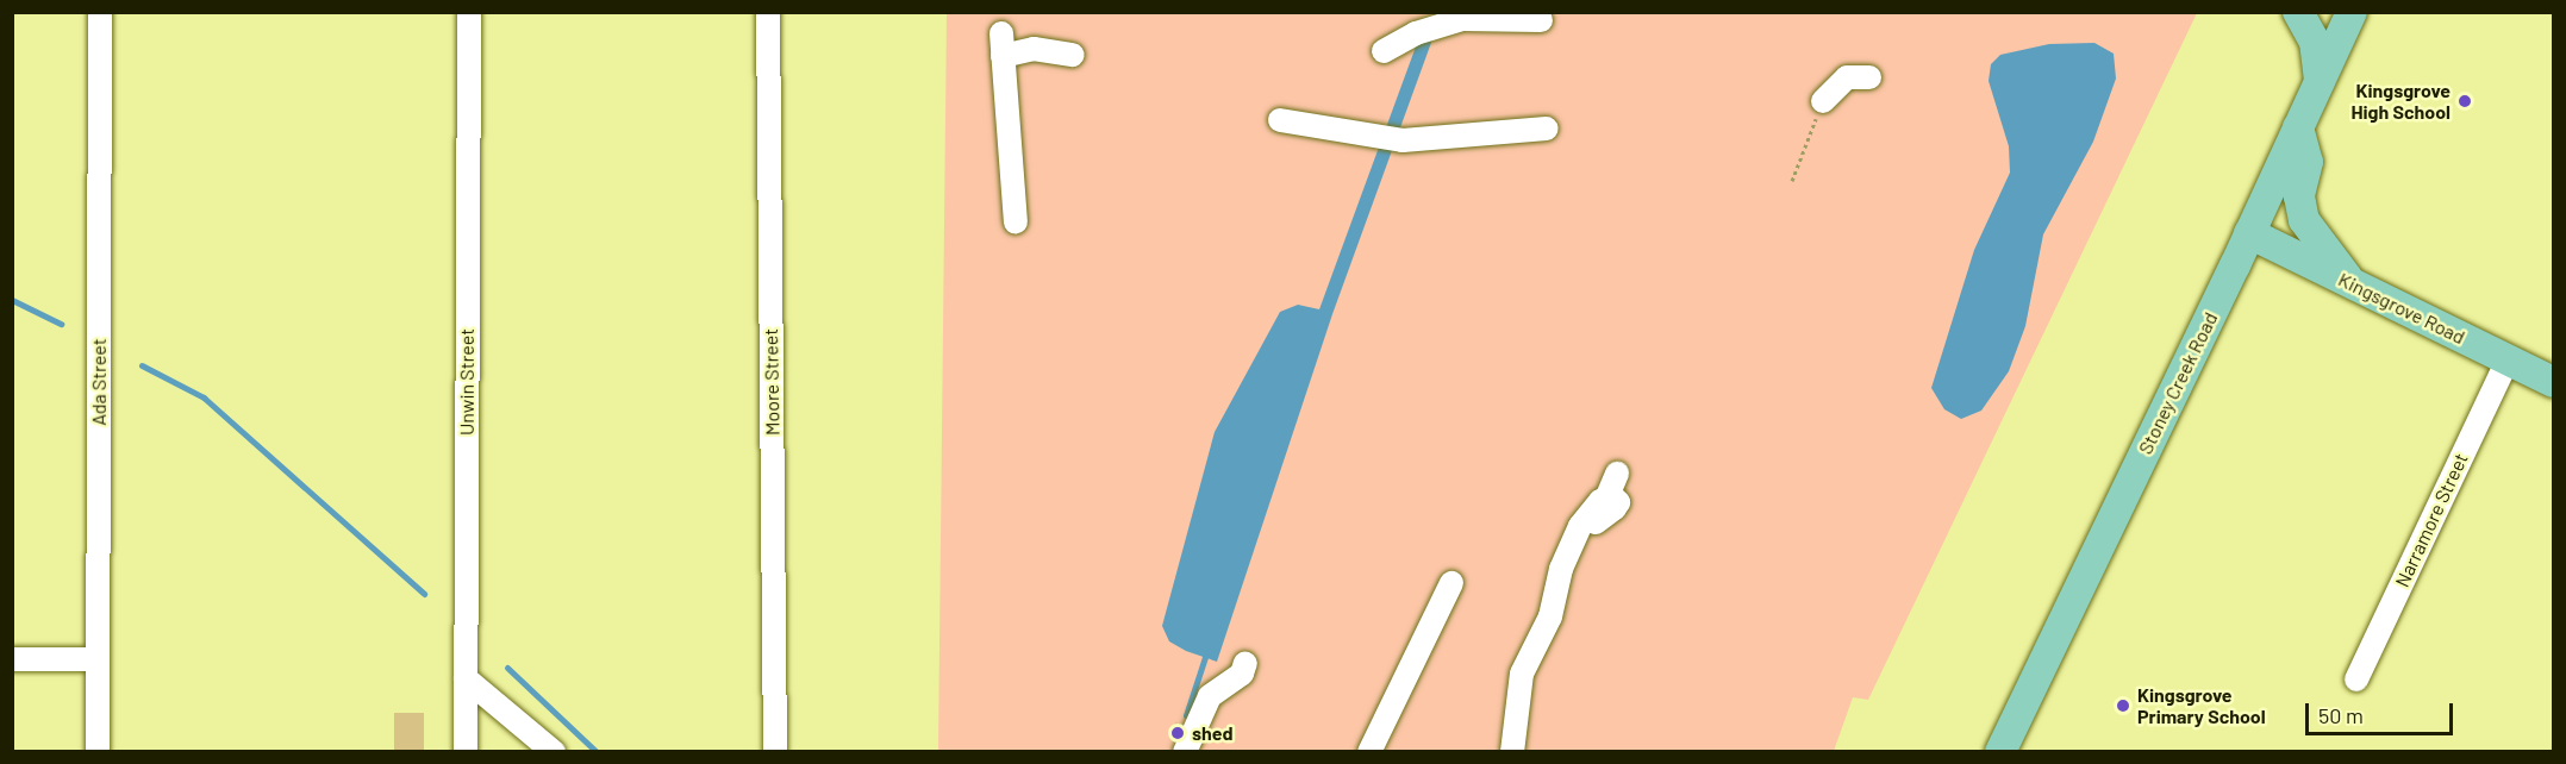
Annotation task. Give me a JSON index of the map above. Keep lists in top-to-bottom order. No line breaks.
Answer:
{"streets":{"main road":["Kingsgrove Road","Stoney Creek Road"],"street":["Ada Street","Unwin Street","Moore Street","Narramore Street"]},"crossings":[["Kingsgrove Road","Stoney Creek Road"],["Kingsgrove Road","Narramore Street"]],"places":["Kingsgrove High School","Kingsgrove Primary School","shed"],"scale_bar":"50 m"}
